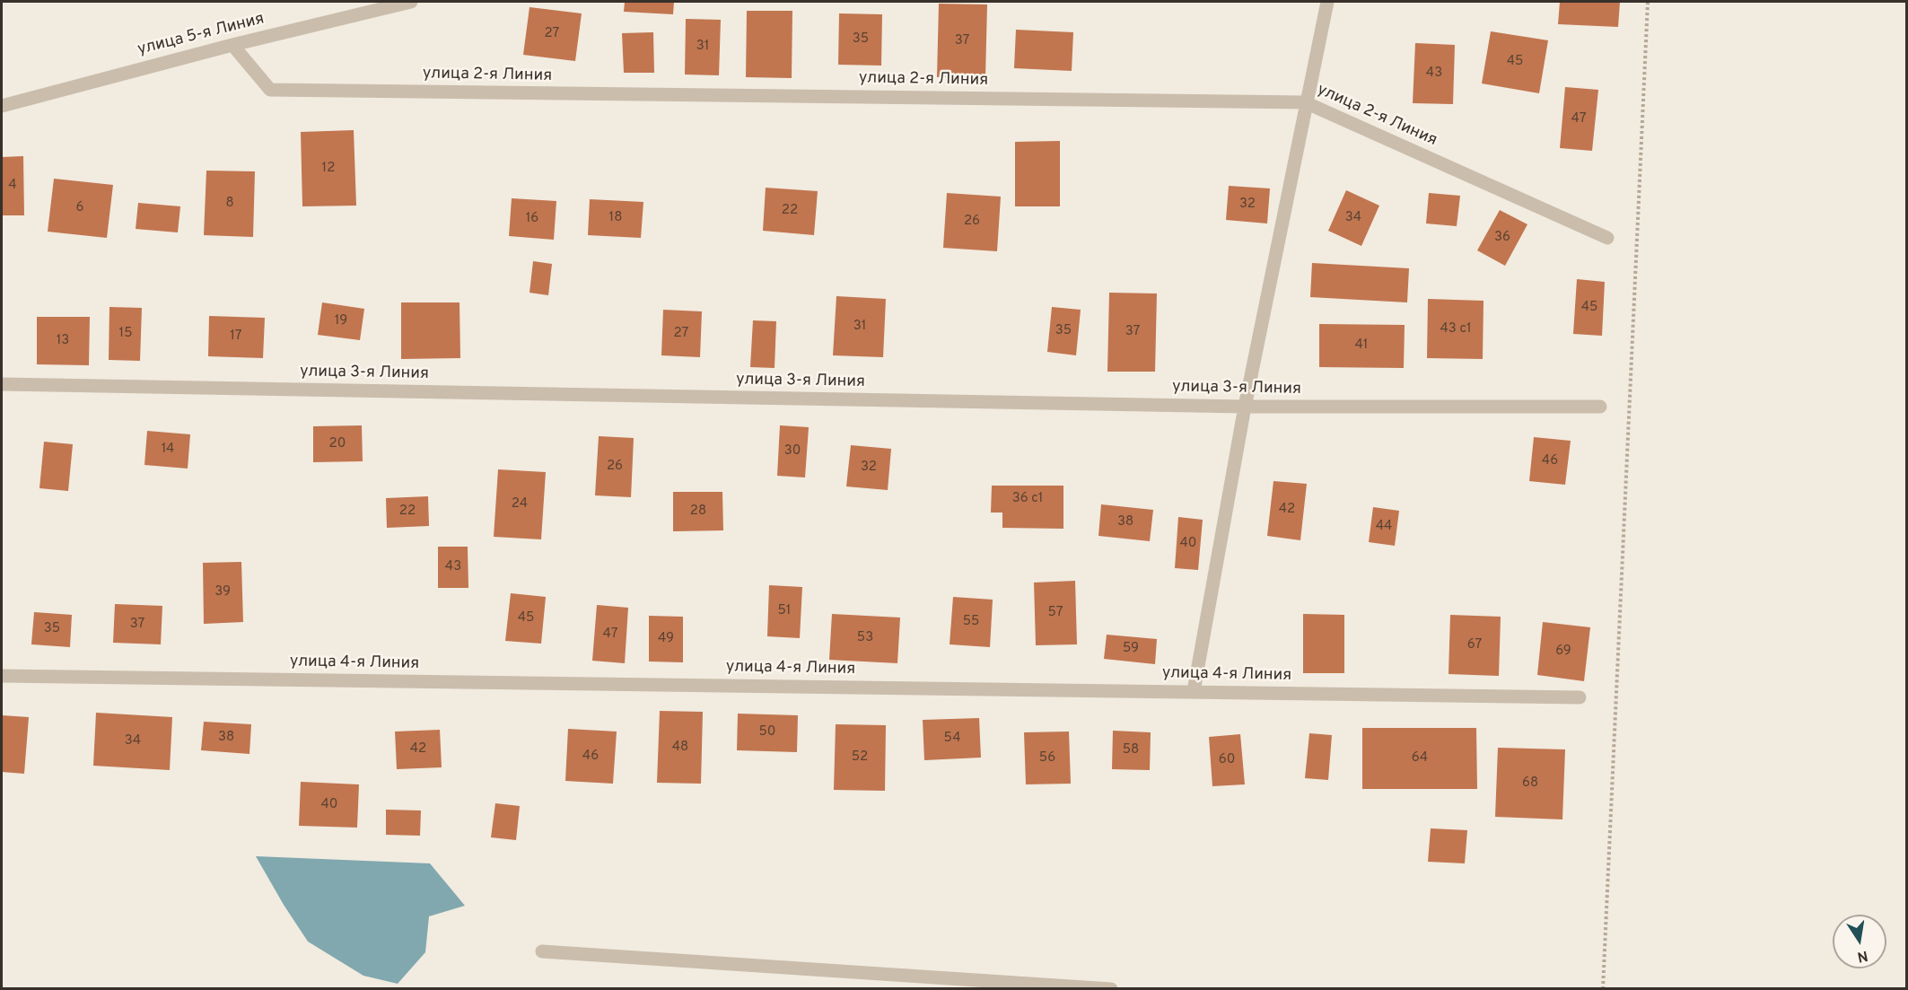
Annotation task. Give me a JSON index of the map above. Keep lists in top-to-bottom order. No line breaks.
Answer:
{"streets":{"street":["улица 5-я Линия","улица 2-я Линия","улица 3-я Линия","улица 4-я Линия"]},"crossings":[["улица 5-я Линия","улица 2-я Линия"]],"house_numbers":["27","35","37","31","45","43","47","12","4","8","32","6","22","18","34","16","26","36","45","19","31","43 с1","35","37","15","27","17","13","41","20","14","30","46","26","32","36 с1","24","42","22","28","38","44","40","43","39","51","57","45","55","37","35","47","53","49","67","59","69","50","38","54","34","48","42","58","46","52","56","64","60","68","40"],"north":"bottom"}
